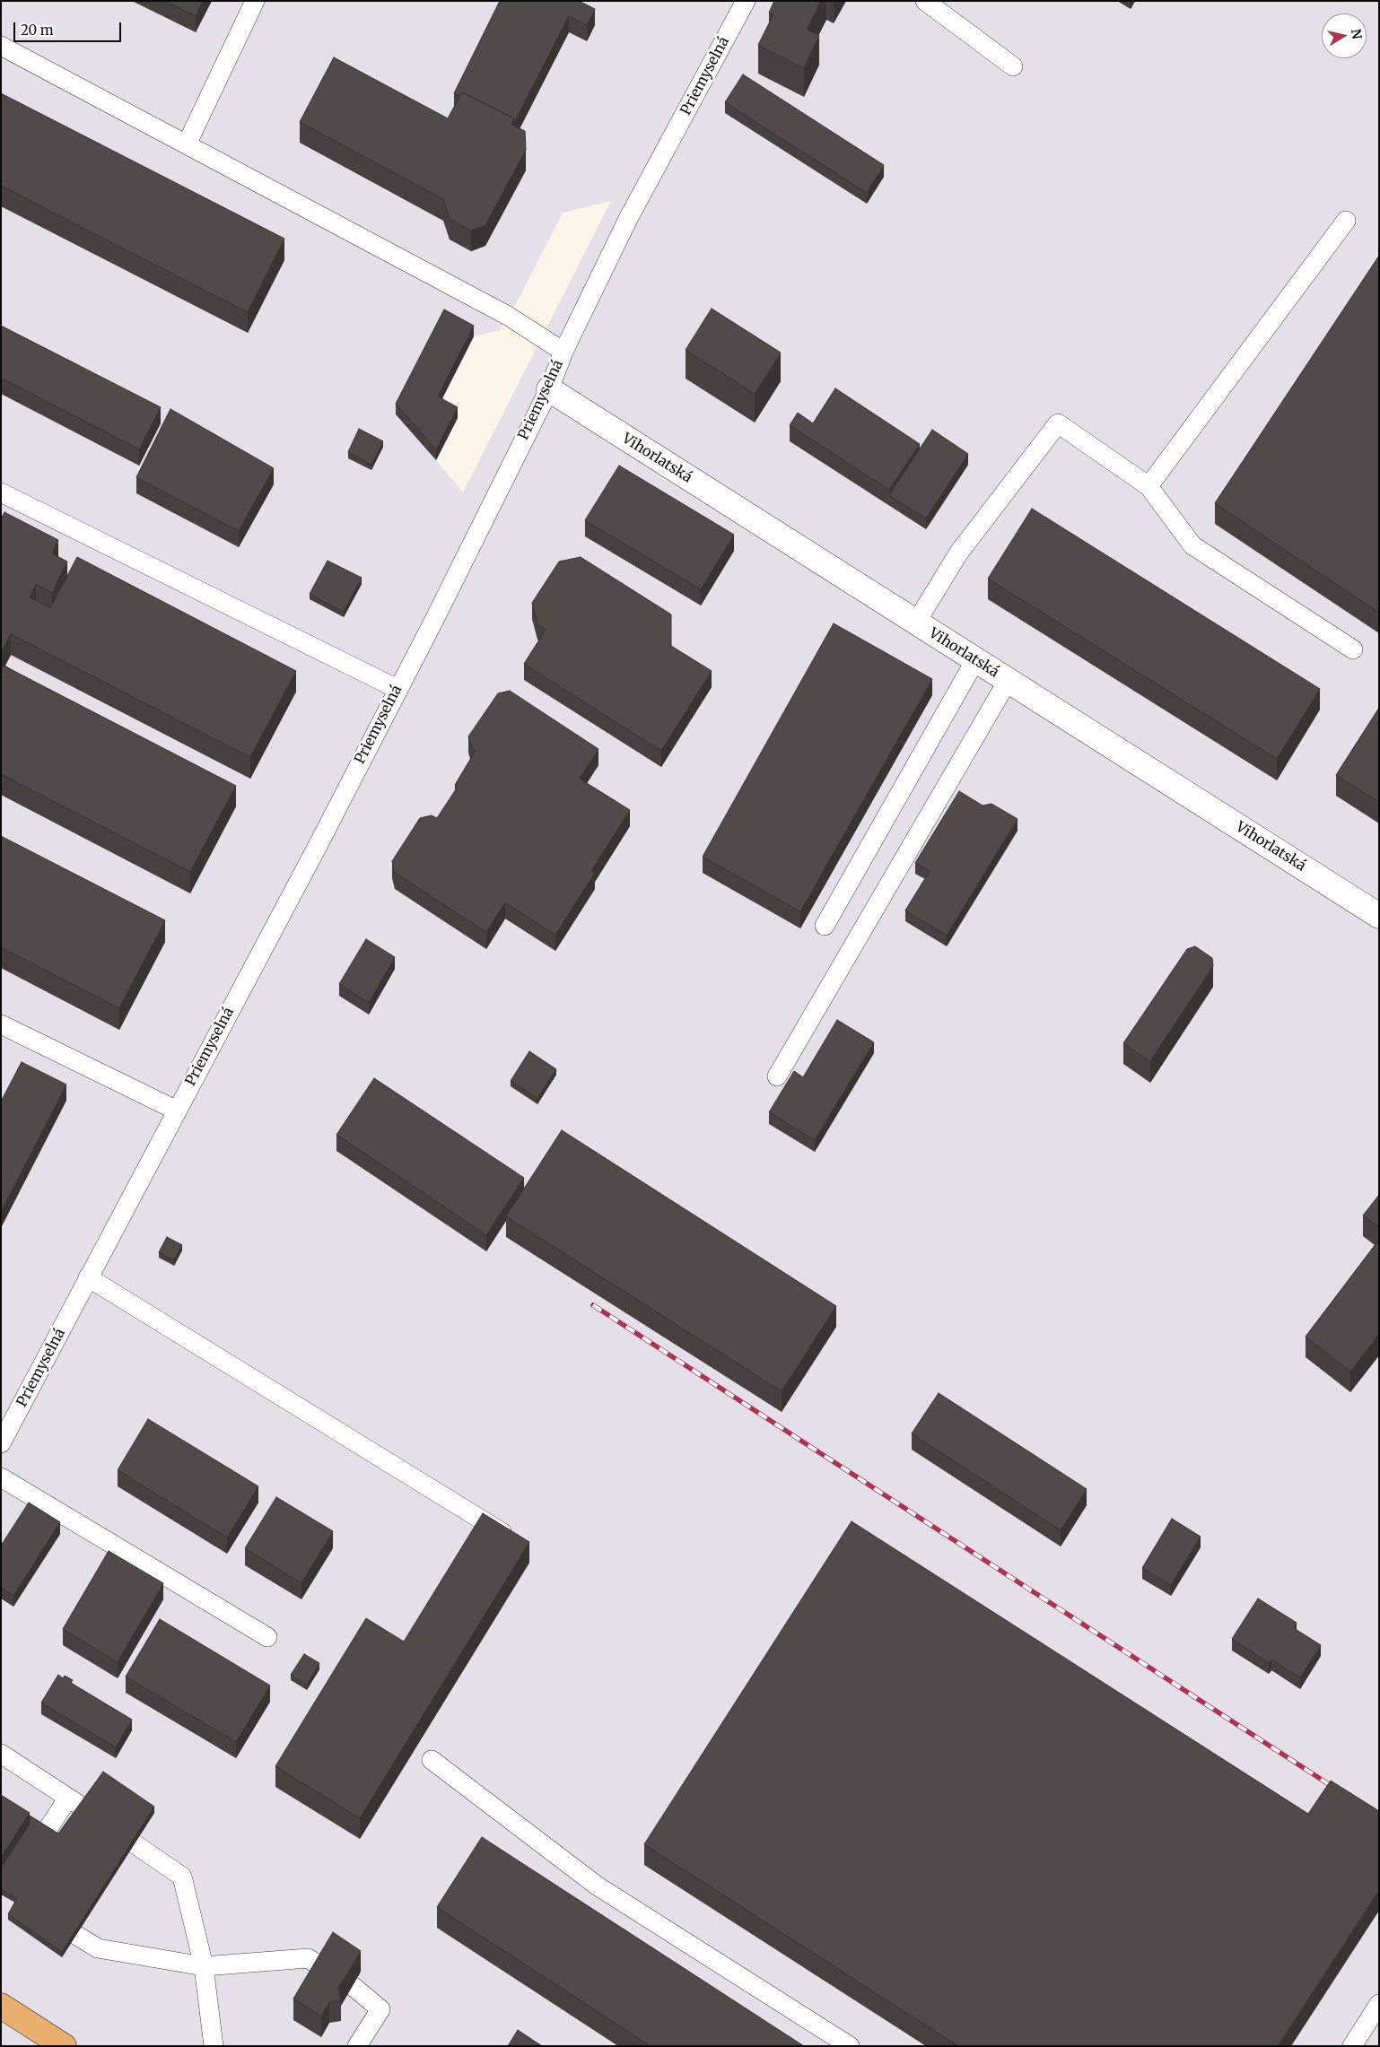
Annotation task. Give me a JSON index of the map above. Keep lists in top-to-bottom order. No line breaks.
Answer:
{"streets":{"street":["Vihorlatská"],"lane":["Priemyselná"]},"crossings":[["Priemyselná","Vihorlatská"]],"scale_bar":"20 m","north":"right"}
